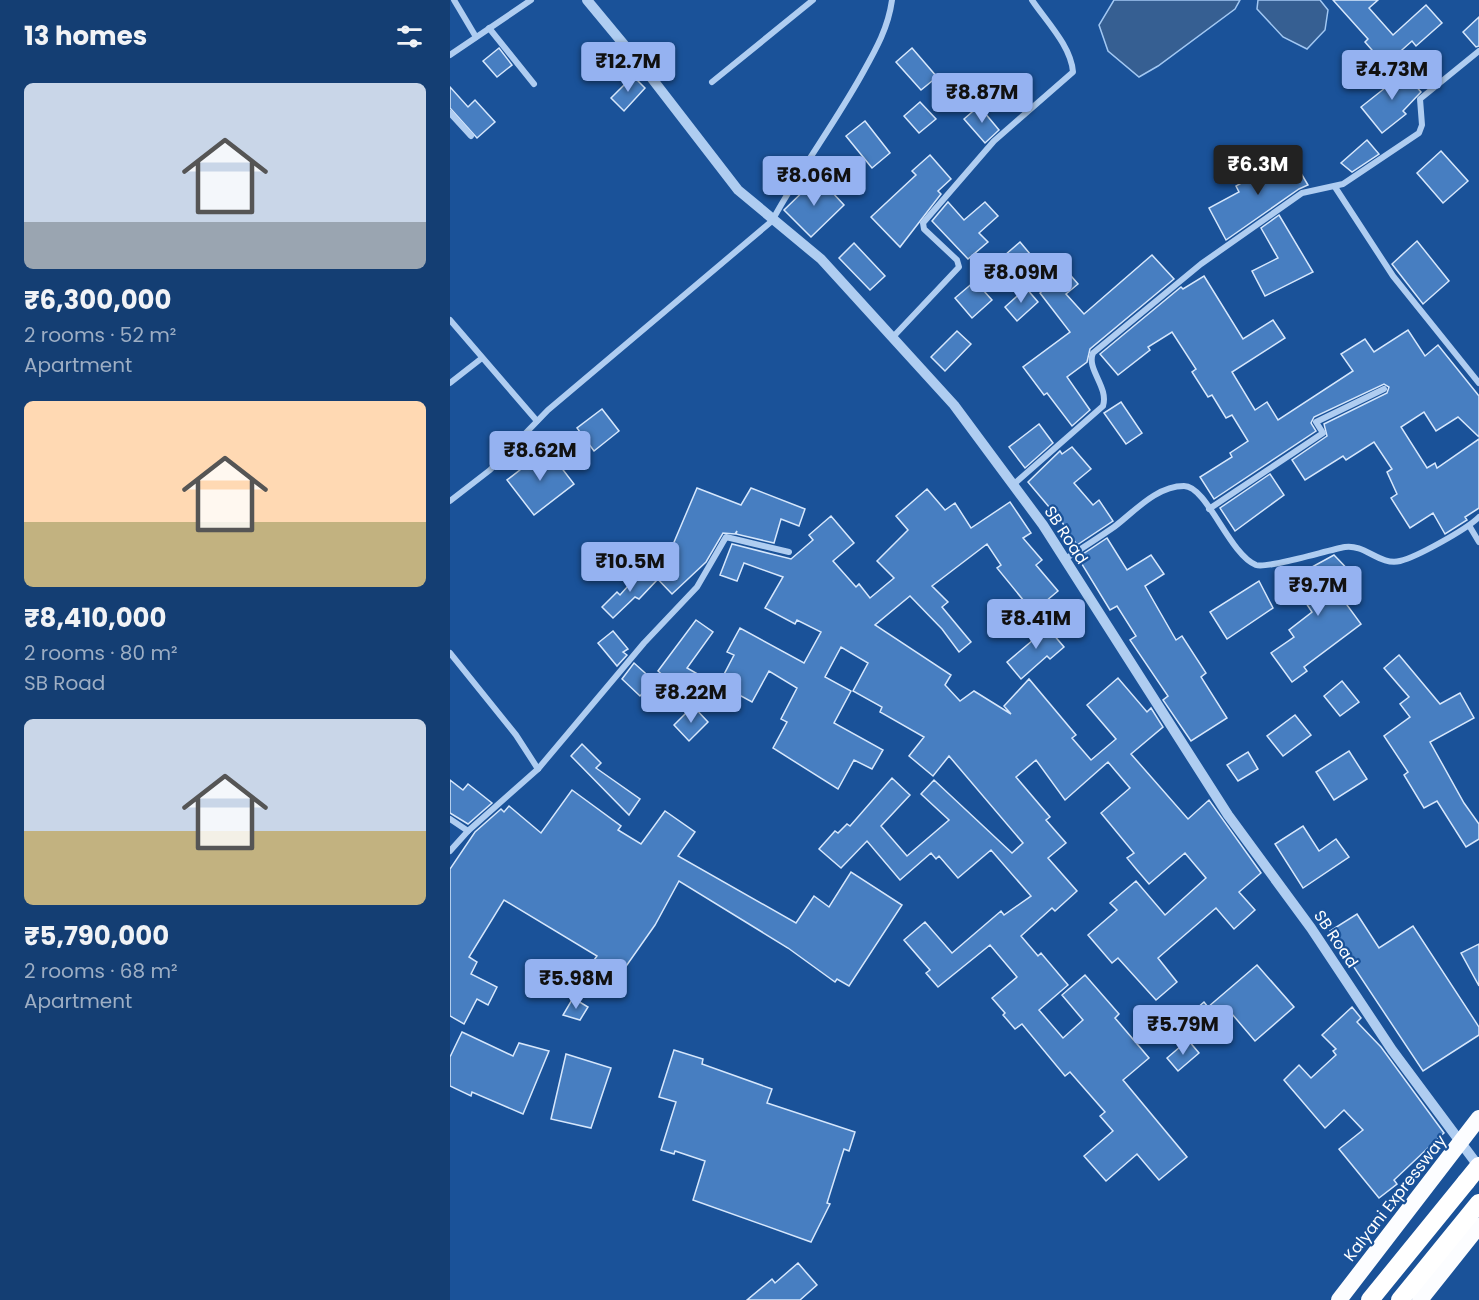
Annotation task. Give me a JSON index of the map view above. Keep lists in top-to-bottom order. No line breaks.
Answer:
{"streets":{"highway":["Kalyani Expressway"],"street":["SB Road"]},"crossings":[["SB Road","Kalyani Expressway"]],"page":{"heading":"13 homes","price":["₹12.7M","₹4.73M","₹8.87M","₹6.3M","₹8.06M","₹8.09M","₹8.62M","₹10.5M","₹9.7M","₹8.41M","₹8.22M","₹5.98M","₹5.79M"],"list":[{"name":"₹6,300,000","note":"2 rooms · 52 m² · Apartment"},{"name":"₹8,410,000","note":"2 rooms · 80 m² · SB Road"},{"name":"₹5,790,000","note":"2 rooms · 68 m² · Apartment"}]}}
